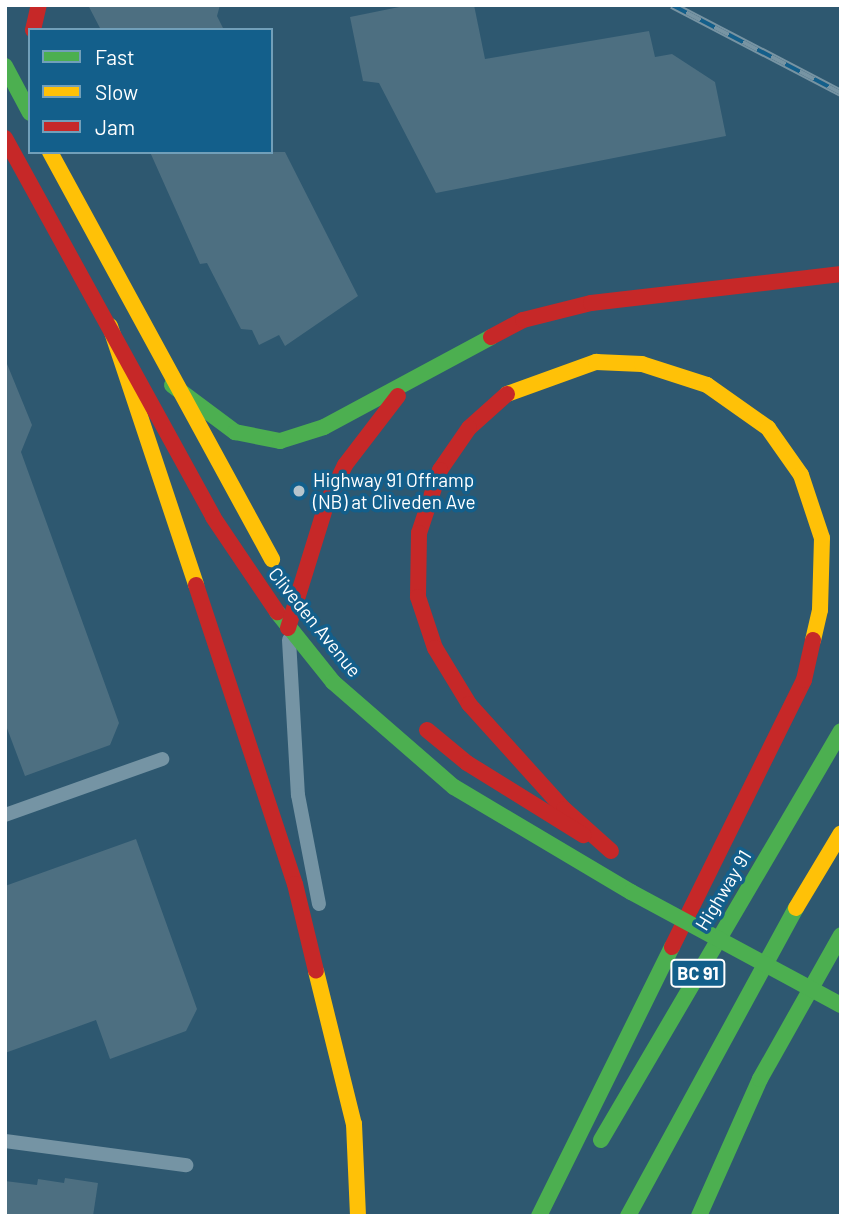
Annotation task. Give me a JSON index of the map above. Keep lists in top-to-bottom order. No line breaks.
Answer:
{"streets":{"main road":["Cliveden Avenue","Highway 91","BC 91"]},"places":["Highway 91 Offramp (NB) at Cliveden Ave"],"legend":["Fast","Slow","Jam"]}
